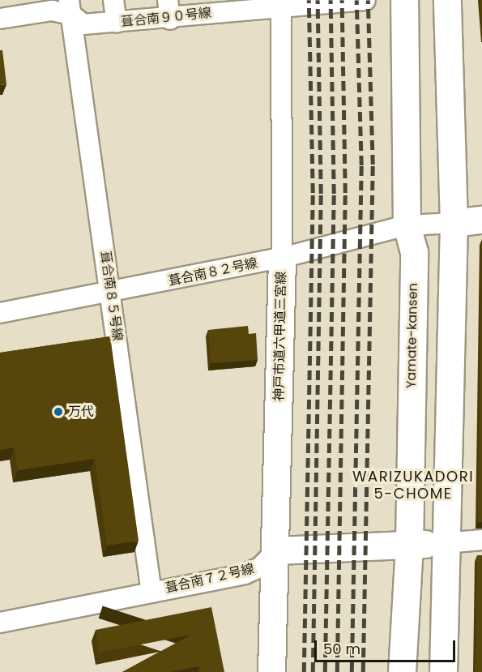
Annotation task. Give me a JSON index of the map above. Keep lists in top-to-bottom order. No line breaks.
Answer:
{"streets":{"street":["葺合南９０号線","葺合南８２号線","葺合南８５号線","Yamate-kansen","神戸市道六甲道三宮線","葺合南７２号線"]},"crossings":[["葺合南９０号線","葺合南８５号線"],["葺合南９０号線","神戸市道六甲道三宮線"],["葺合南８２号線","葺合南８５号線"],["葺合南８２号線","Yamate-kansen"],["葺合南８２号線","神戸市道六甲道三宮線"],["葺合南８５号線","葺合南７２号線"],["神戸市道六甲道三宮線","葺合南７２号線"]],"districts":["WARIZUKADORI 5-CHOME"],"places":["万代"],"scale_bar":"50 m"}
